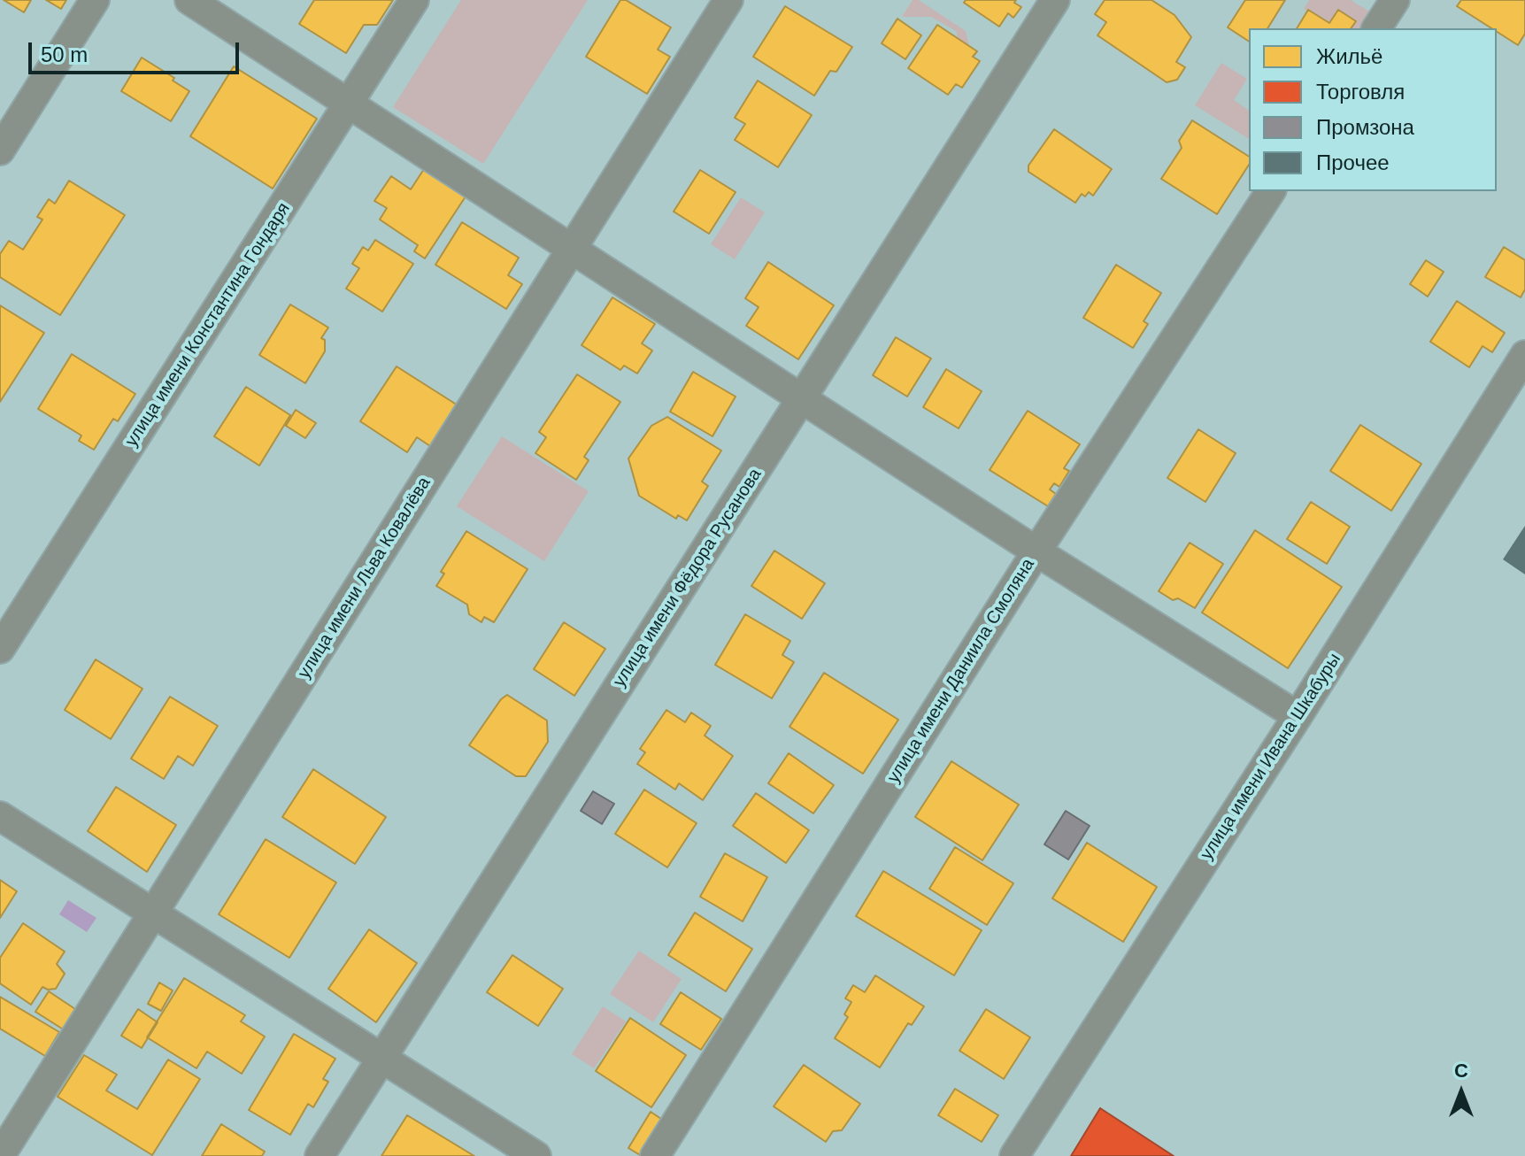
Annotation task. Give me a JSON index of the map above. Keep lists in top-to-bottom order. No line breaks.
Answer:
{"streets":{"street":["улица имени Константина Гондаря","улица имени Льва Ковалёва","улица имени Фёдора Русанова","улица имени Даниила Смоляна","улица имени Ивана Шкабуры"]},"legend":["Жильё","Торговля","Промзона","Прочее"],"scale_bar":"50 m","north":"top"}
